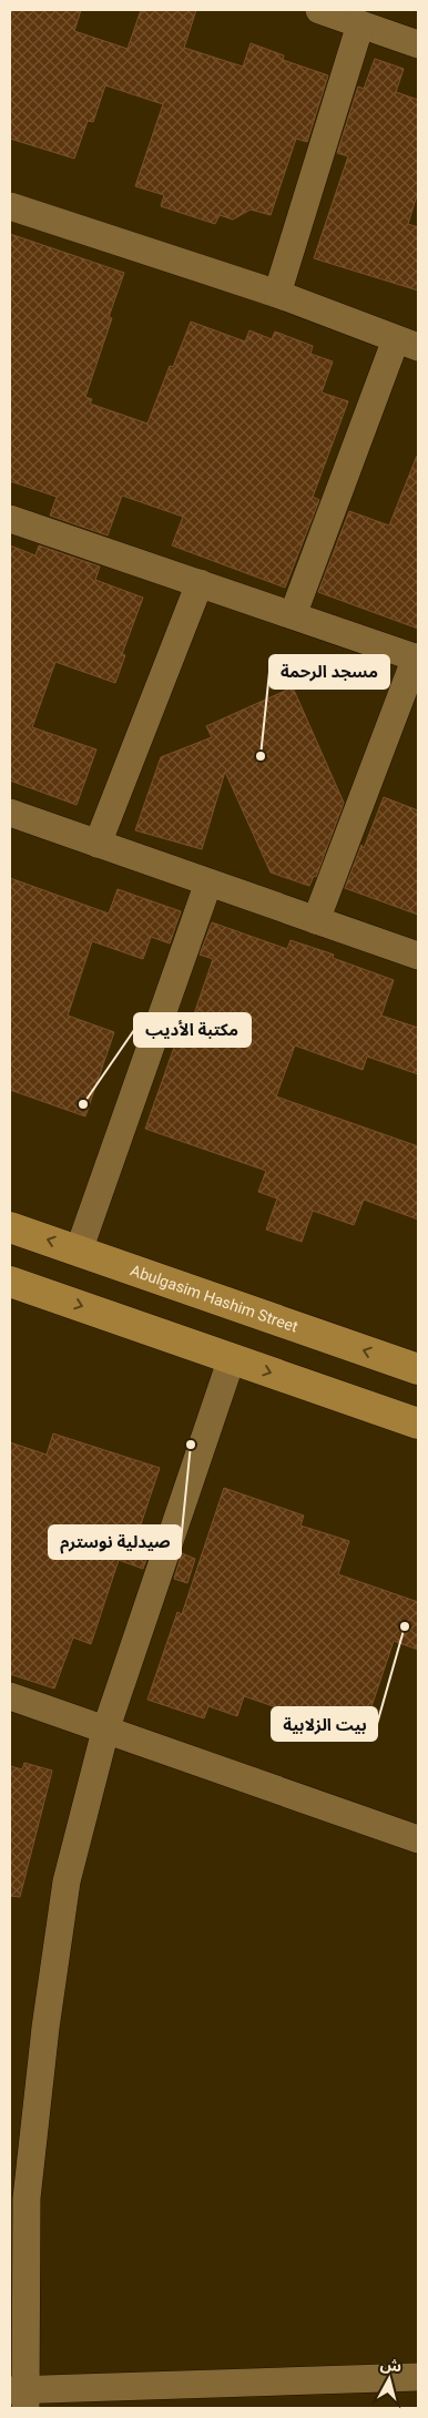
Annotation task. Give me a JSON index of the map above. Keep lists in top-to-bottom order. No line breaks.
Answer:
{"streets":{"main road":["Abulgasim Hashim Street"]},"places":["مسجد الرحمة","مكتبة الأديب","صيدلية نوسترم","بيت الزلابية"],"north":"top"}
